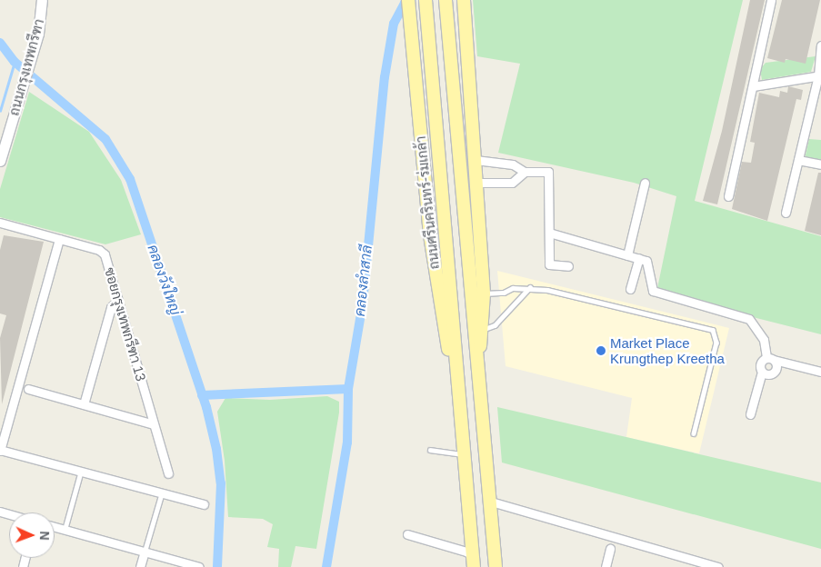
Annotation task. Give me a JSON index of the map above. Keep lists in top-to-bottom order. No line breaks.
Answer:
{"streets":{"main road":["ถนนกรุงเทพกรีฑา","ถนนศรีนครินทร์-ร่มเกล้า"],"street":["ซอยกรุงเทพกรีฑา 13"]},"water":["คลองวังใหญ่","คลองลำสาลี"],"places":["Market Place Krungthep Kreetha"],"north":"right"}
